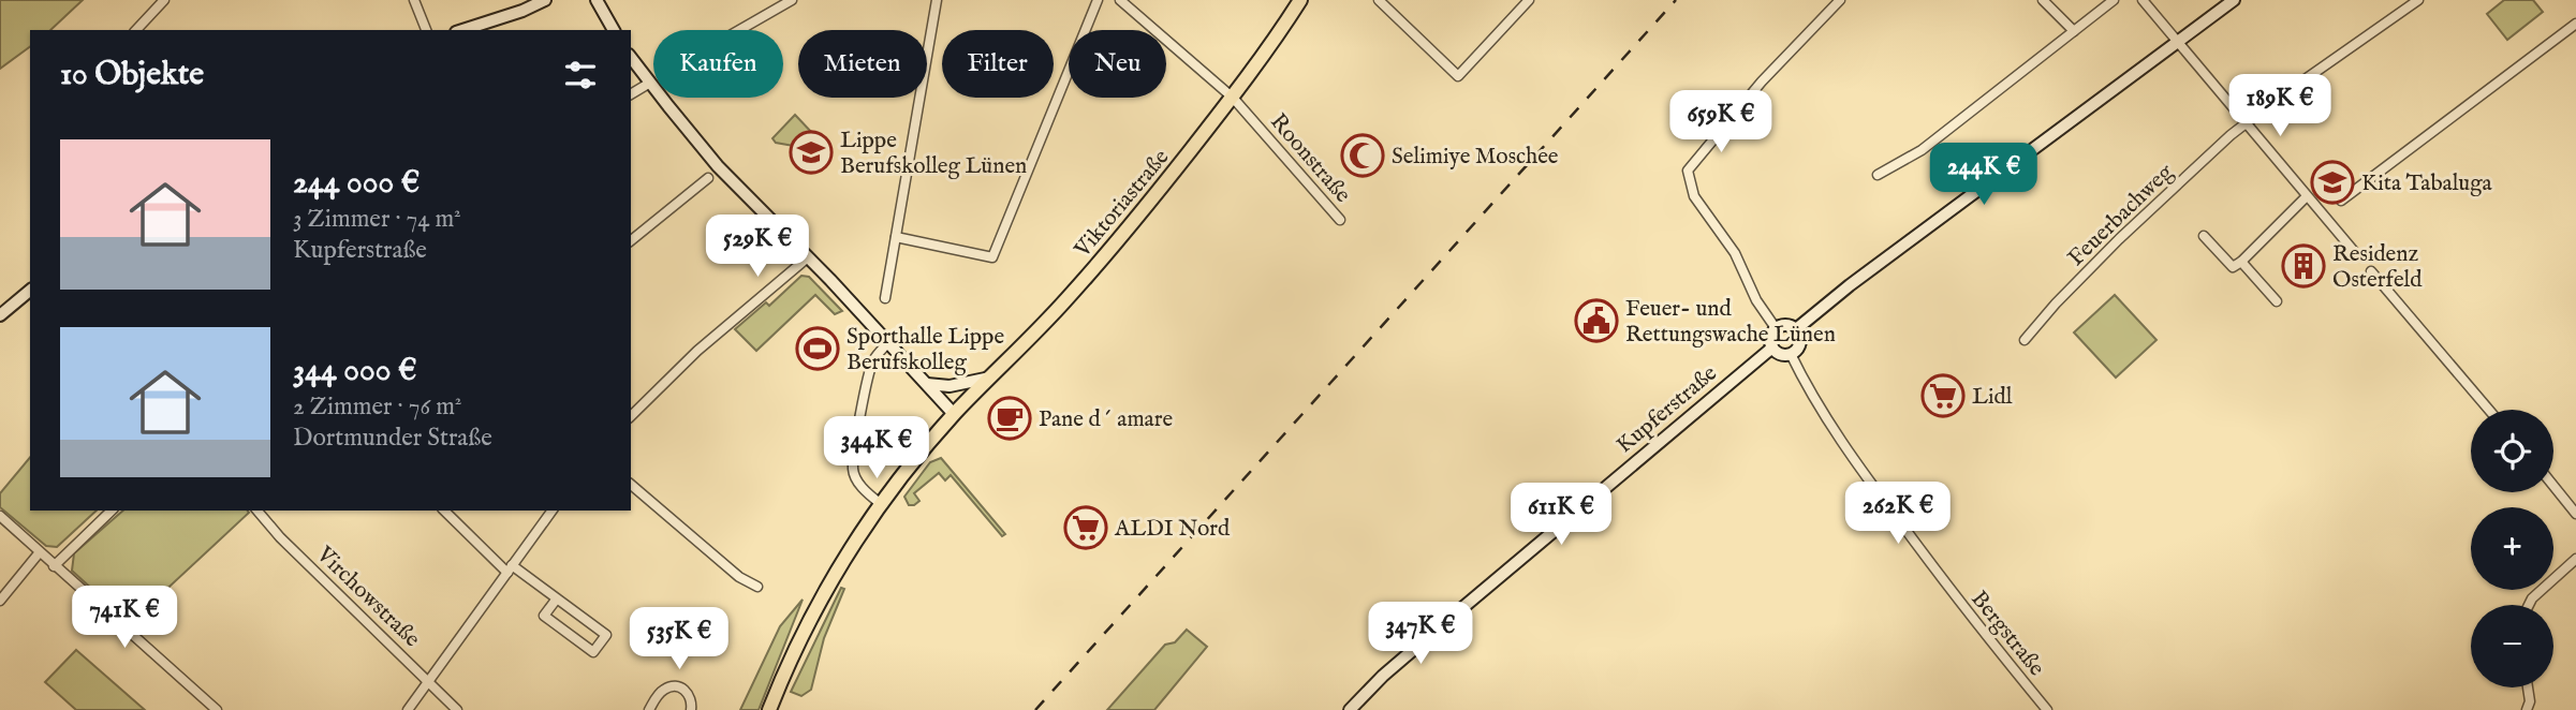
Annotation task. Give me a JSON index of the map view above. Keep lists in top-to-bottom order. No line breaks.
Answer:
{"streets":{"main road":["Viktoriastraße"],"street":["Roonstraße","Feuerbachweg","Kupferstraße","Virchowstraße","Bergstraße"]},"crossings":[["Roonstraße","Viktoriastraße"],["Kupferstraße","Bergstraße"]],"places":{"school or university":["Lippe Berufskolleg Lünen","Kita Tabaluga"],"mosque":["Selimiye Moschee"],"building":["Residenz Osterfeld"],"public building":["Feuer- und Rettungswache Lünen"],"sports":["Sporthalle Lippe Berufskolleg"],"supermarket":["Lidl","ALDI Nord"],"cafe":["Pane d´ amare"]},"page":{"chip":["Kaufen","Mieten","Filter","Neu"],"heading":"10 Objekte","price":["189K €","659K €","244K €","529K €","344K €","262K €","611K €","741K €","347K €","535K €"],"list":[{"name":"244 000 €","note":"3 Zimmer · 74 m² · Kupferstraße"},{"name":"344 000 €","note":"2 Zimmer · 76 m² · Dortmunder Straße"}],"map_buttons":["+","−"]}}
